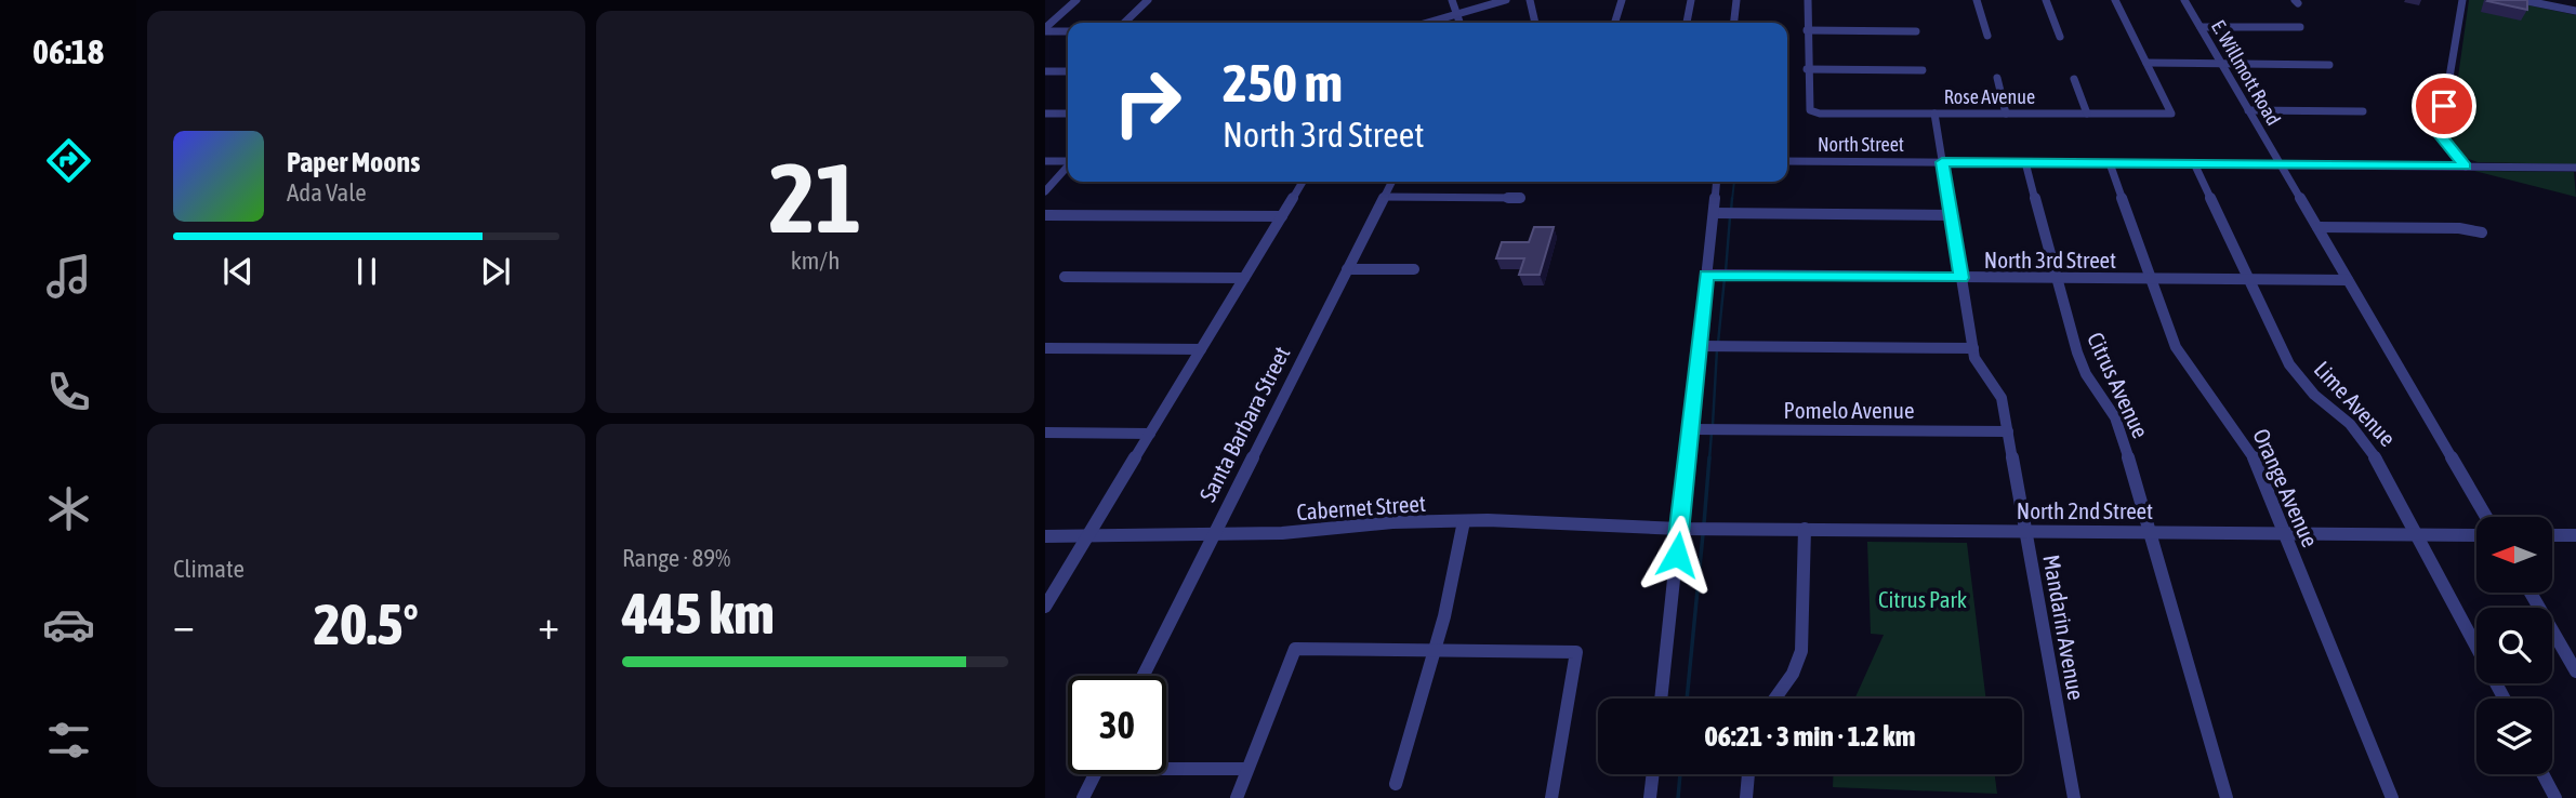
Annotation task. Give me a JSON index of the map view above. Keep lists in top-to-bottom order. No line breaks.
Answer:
{"streets":{"street":["E. Willmott Road","Rose Avenue","North Street","North 3rd Street","Citrus Avenue","Lime Avenue","Pomelo Avenue","Santa Barbara Street","Orange Avenue","Cabernet Street","North 2nd Street","Mandarin Avenue"]},"crossings":[["E. Willmott Road","North Street"],["E. Willmott Road","North 3rd Street"],["Rose Avenue","Mandarin Avenue"],["North Street","Citrus Avenue"],["North Street","Lime Avenue"],["North Street","Orange Avenue"],["North Street","Mandarin Avenue"],["North 3rd Street","Citrus Avenue"],["North 3rd Street","Lime Avenue"],["North 3rd Street","Orange Avenue"],["North 3rd Street","Mandarin Avenue"],["Citrus Avenue","North 2nd Street"],["Lime Avenue","North 2nd Street"],["Pomelo Avenue","Mandarin Avenue"],["Santa Barbara Street","Cabernet Street"],["Orange Avenue","North 2nd Street"],["Cabernet Street","North 2nd Street"],["North 2nd Street","Mandarin Avenue"]],"parks":["Citrus Park"],"north":"left","page":{"tabs":"06:18","tile":[["21","km/h"],"Climate",["Range · 89%","445 km"]],"turn":["250 m","North 3rd Street"],"song":["Paper Moons","Ada Vale"],"heat":["−","20.5°","+"],"limit":"30","trip":"06:21 · 3 min · 1.2 km"}}
